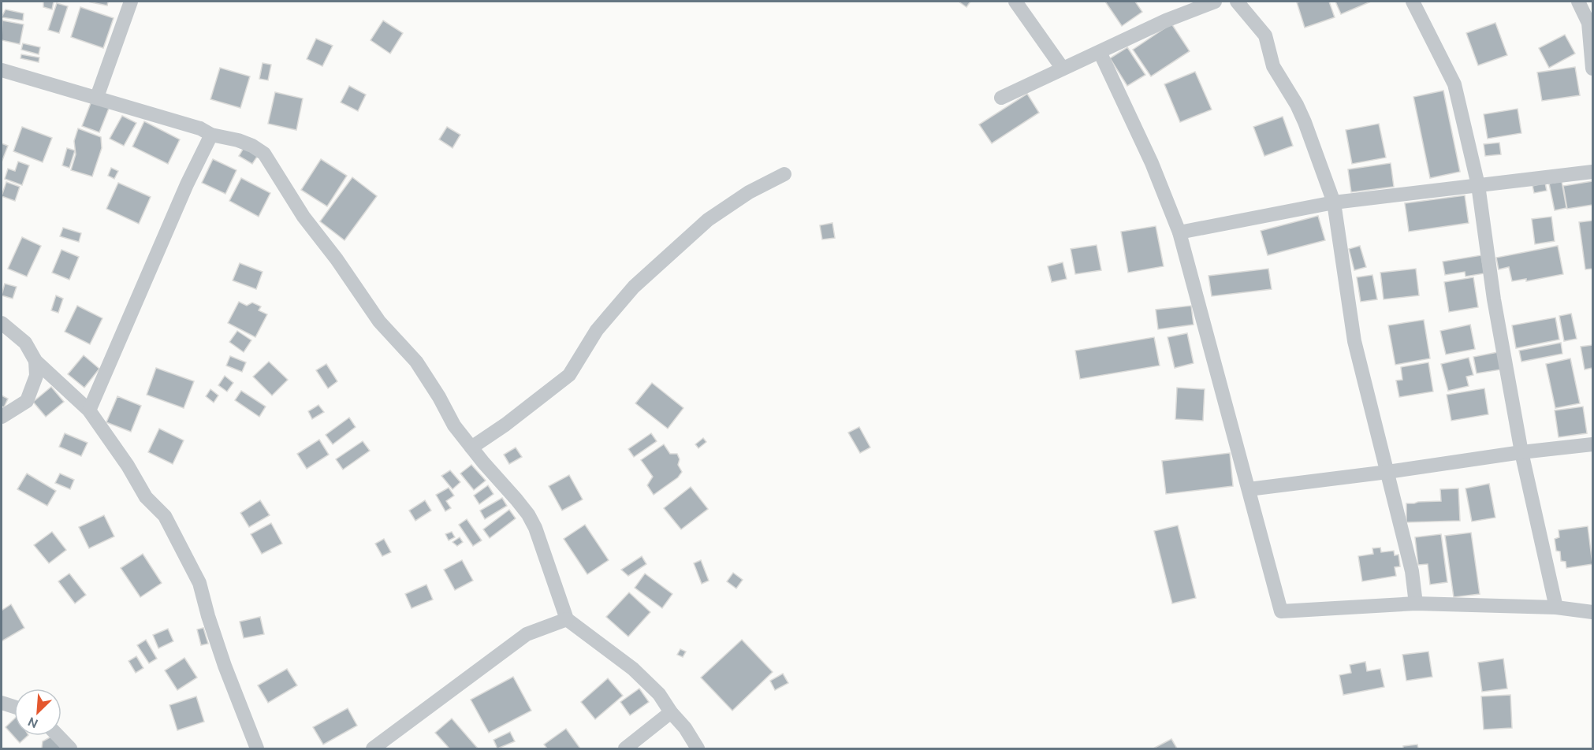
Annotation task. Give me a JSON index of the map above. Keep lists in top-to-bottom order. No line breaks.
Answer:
{"north":"bottom left"}
